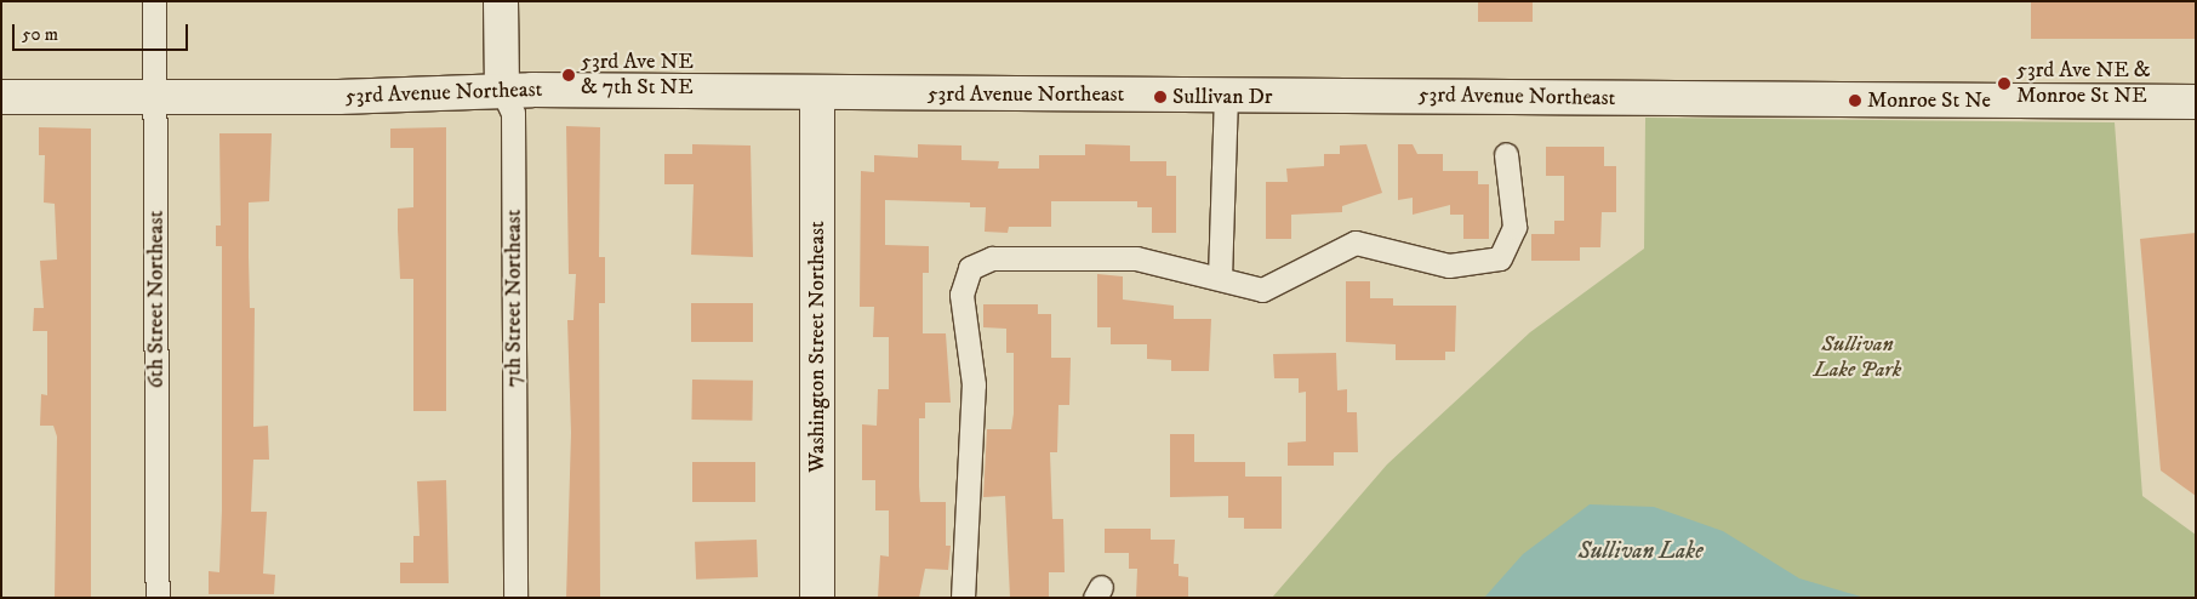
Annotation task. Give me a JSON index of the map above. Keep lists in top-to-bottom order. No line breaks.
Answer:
{"streets":{"street":["53rd Avenue Northeast","7th Street Northeast","6th Street Northeast","Washington Street Northeast"]},"crossings":[["53rd Avenue Northeast","7th Street Northeast"],["53rd Avenue Northeast","6th Street Northeast"],["53rd Avenue Northeast","Washington Street Northeast"]],"water":["Sullivan Lake"],"parks":["Sullivan Lake Park"],"places":["53rd Ave NE & 7th St NE","53rd Ave NE & Monroe St NE","Sullivan Dr","Monroe St Ne"],"scale_bar":"50 m"}
